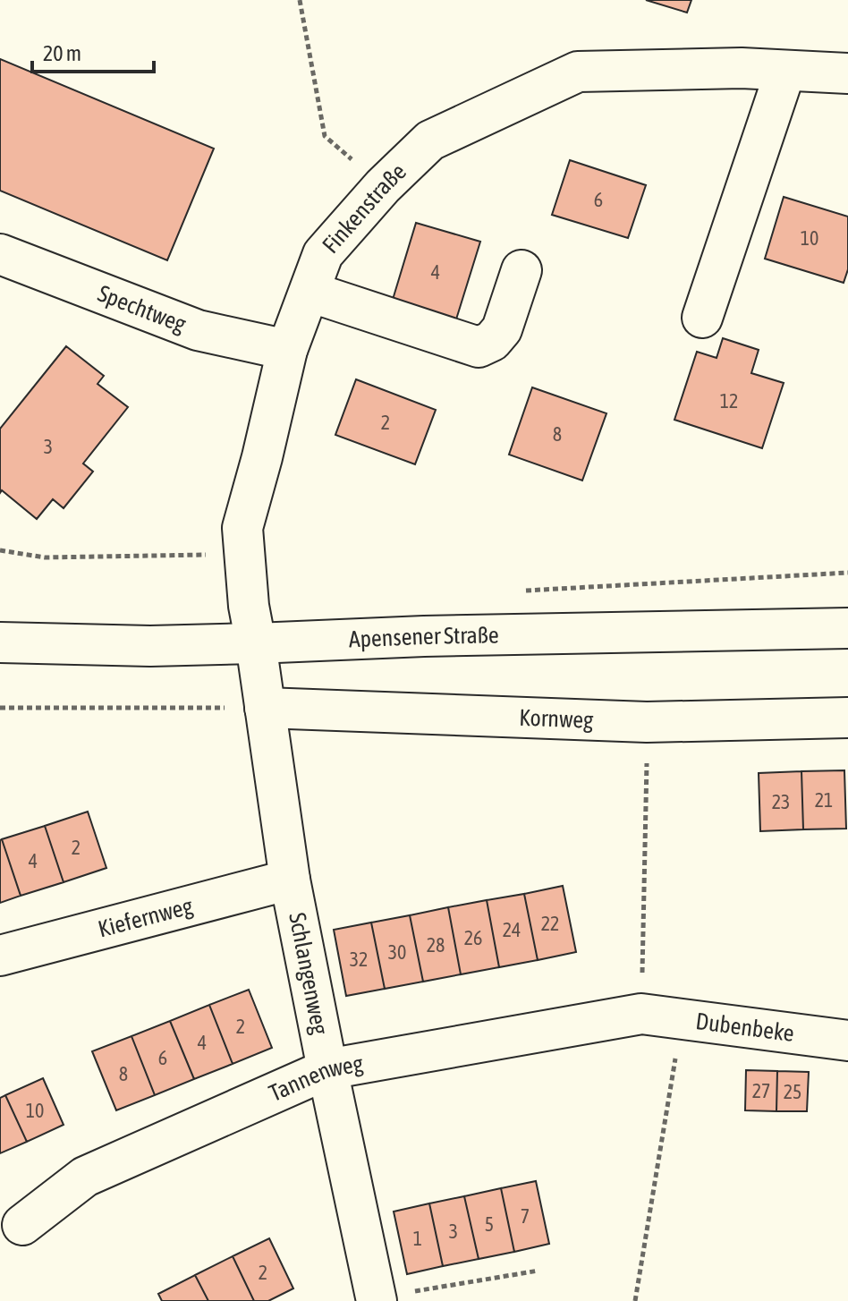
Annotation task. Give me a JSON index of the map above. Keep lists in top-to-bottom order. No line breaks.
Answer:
{"streets":{"street":["Finkenstraße","Spechtweg","Apensener Straße","Kornweg","Kiefernweg","Schlangenweg","Dubenbeke","Tannenweg"]},"crossings":[["Finkenstraße","Spechtweg"],["Finkenstraße","Apensener Straße"],["Finkenstraße","Schlangenweg"],["Apensener Straße","Schlangenweg"],["Kornweg","Schlangenweg"],["Kiefernweg","Schlangenweg"],["Schlangenweg","Tannenweg"],["Dubenbeke","Tannenweg"]],"house_numbers":["6","10","4","12","2","8","3","21","23","2","4","22","24","26","28","30","32","2","4","6","8","27","25","10","7","5","3","1","2"],"scale_bar":"20 m"}
